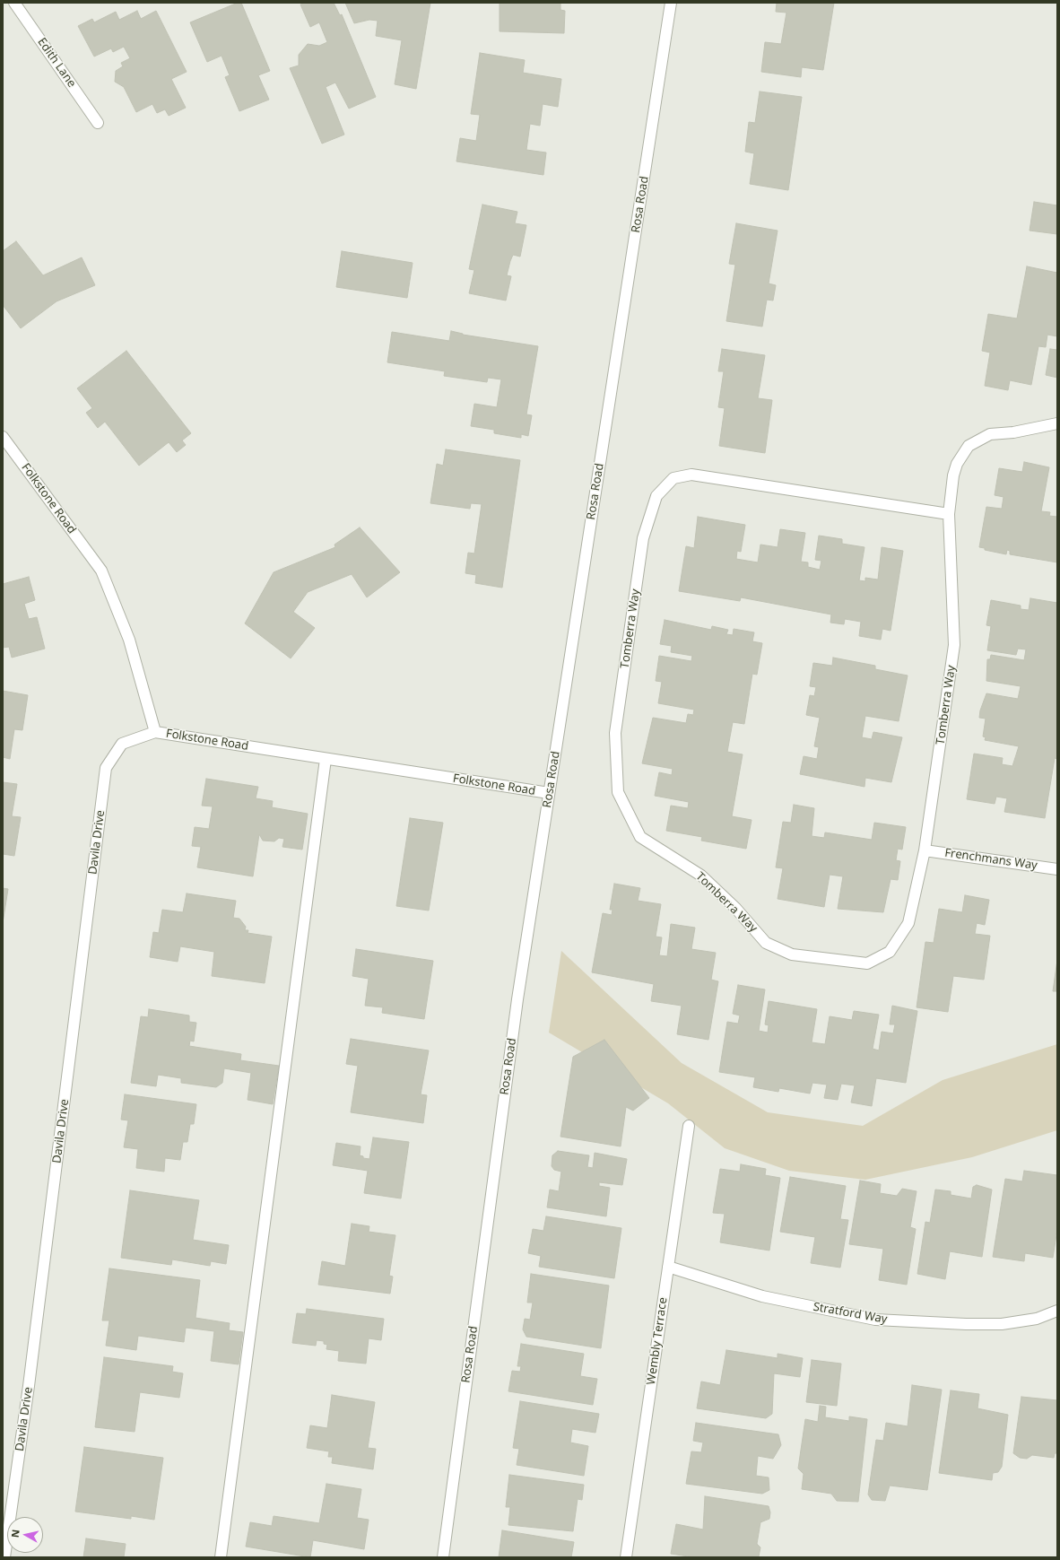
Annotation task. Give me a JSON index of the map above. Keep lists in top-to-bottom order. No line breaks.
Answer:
{"streets":{"street":["Edith Lane","Rosa Road","Folkstone Road","Tomberra Way","Davila Drive","Frenchmans Way","Stratford Way","Wembly Terrace"]},"crossings":[["Rosa Road","Folkstone Road"],["Folkstone Road","Davila Drive"],["Tomberra Way","Frenchmans Way"],["Stratford Way","Wembly Terrace"]],"north":"left"}
